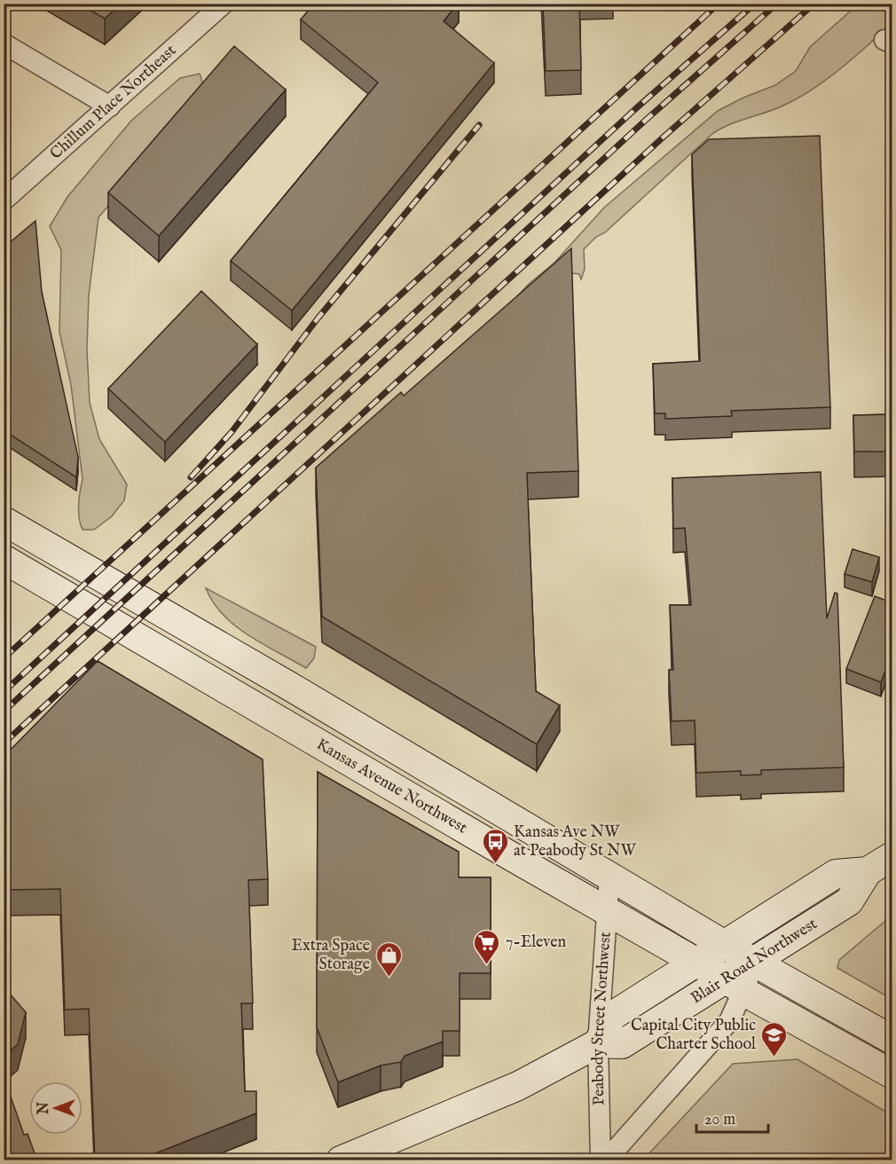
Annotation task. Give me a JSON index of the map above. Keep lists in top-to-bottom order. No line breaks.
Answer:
{"streets":{"street":["Chillum Place Northeast","Kansas Avenue Northwest","Blair Road Northwest","Peabody Street Northwest"]},"crossings":[["Kansas Avenue Northwest","Blair Road Northwest"],["Kansas Avenue Northwest","Peabody Street Northwest"],["Blair Road Northwest","Peabody Street Northwest"]],"places":{"bus stop":["Kansas Ave NW at Peabody St NW"],"supermarket":["7-Eleven"],"shop":["Extra Space Storage"],"school or university":["Capital City Public Charter School"]},"scale_bar":"20 m","north":"left"}
